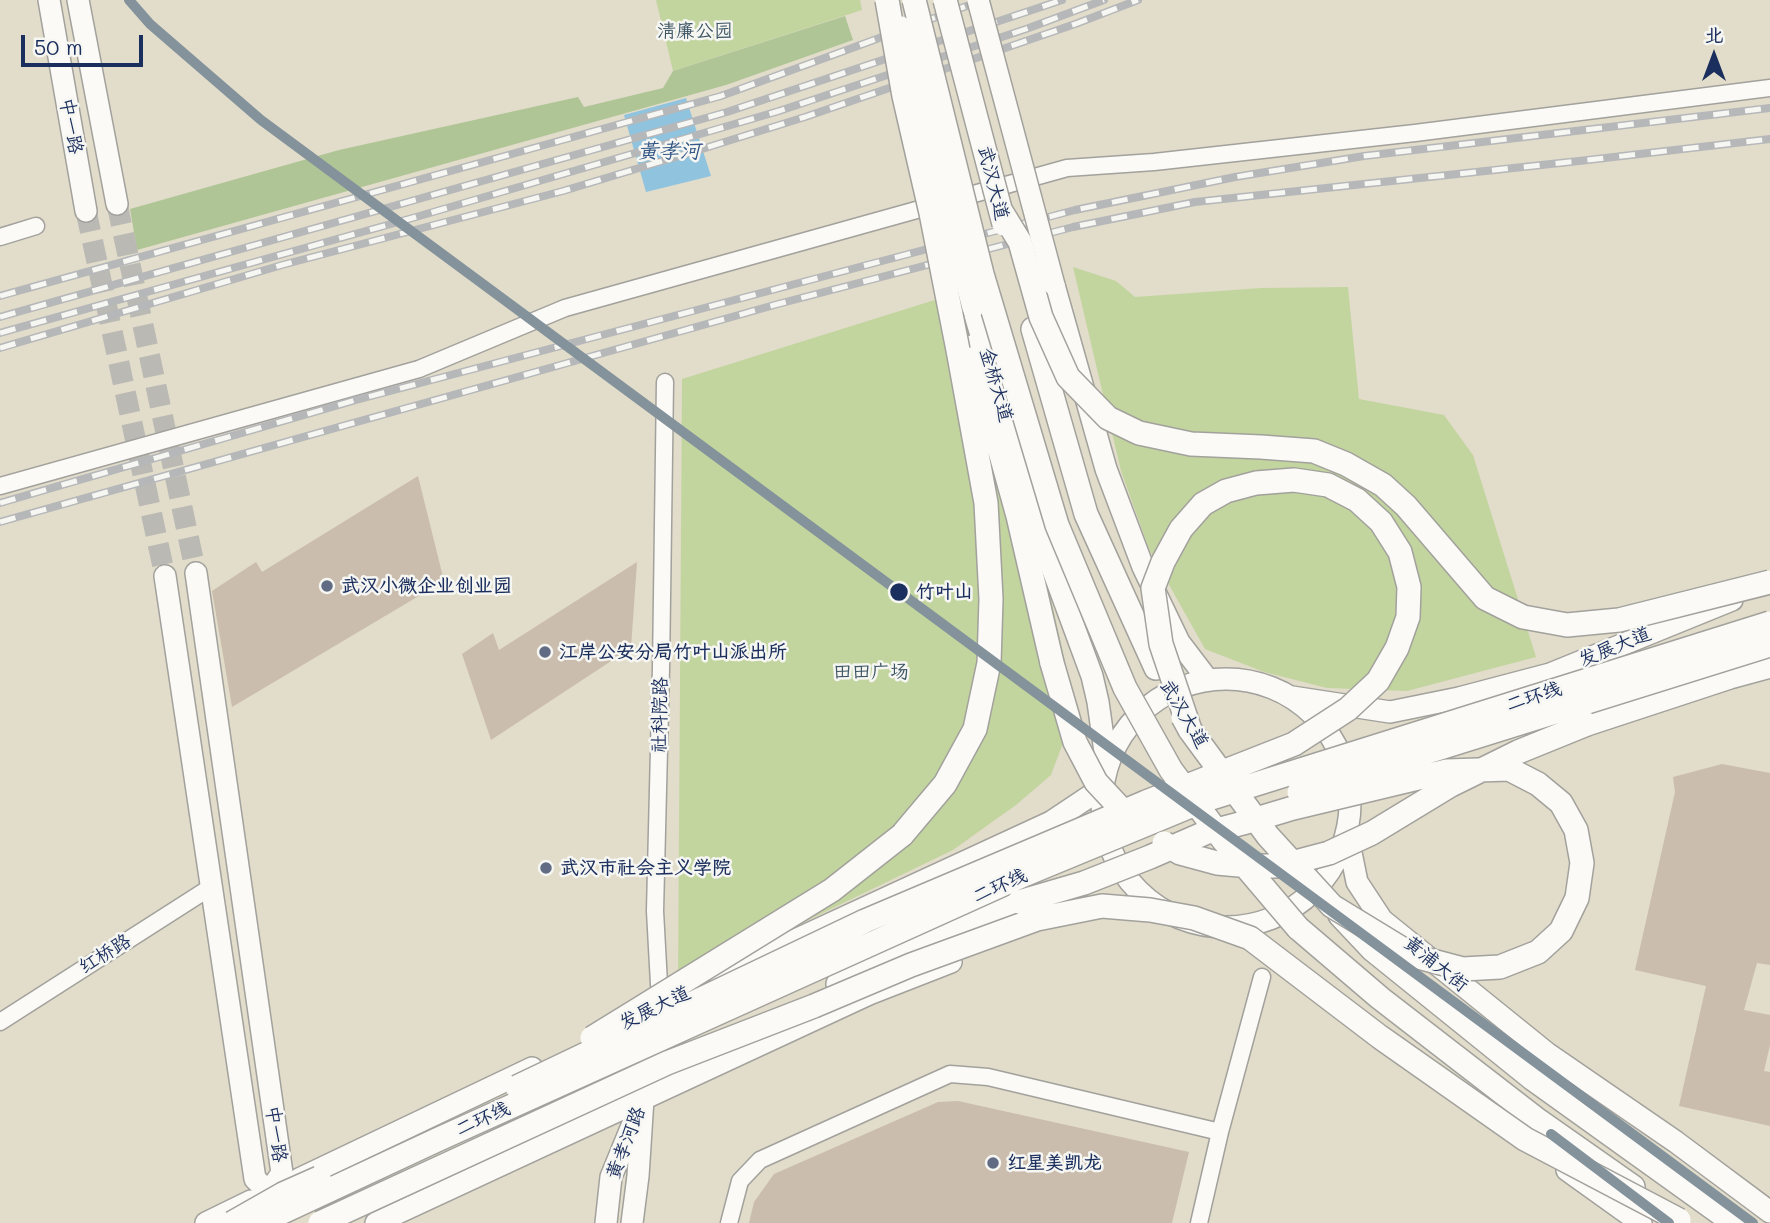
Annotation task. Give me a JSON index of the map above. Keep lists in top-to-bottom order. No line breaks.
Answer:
{"streets":{"highway":["武汉大道","二环线"],"main road":["中一路","金桥大道","发展大道","黄浦大街","黄孝河路"],"street":["社科院路","红桥路"]},"crossings":[["中一路","发展大道"],["中一路","红桥路"],["武汉大道","金桥大道"],["金桥大道","发展大道"],["金桥大道","黄浦大街"],["发展大道","社科院路"],["发展大道","黄浦大街"]],"water":["黄孝河"],"parks":["清廉公园","田田广场"],"places":["武汉小微企业创业园","竹叶山","江岸公安分局竹叶山派出所","武汉市社会主义学院","红星美凯龙"],"scale_bar":"50 m","north":"top"}
